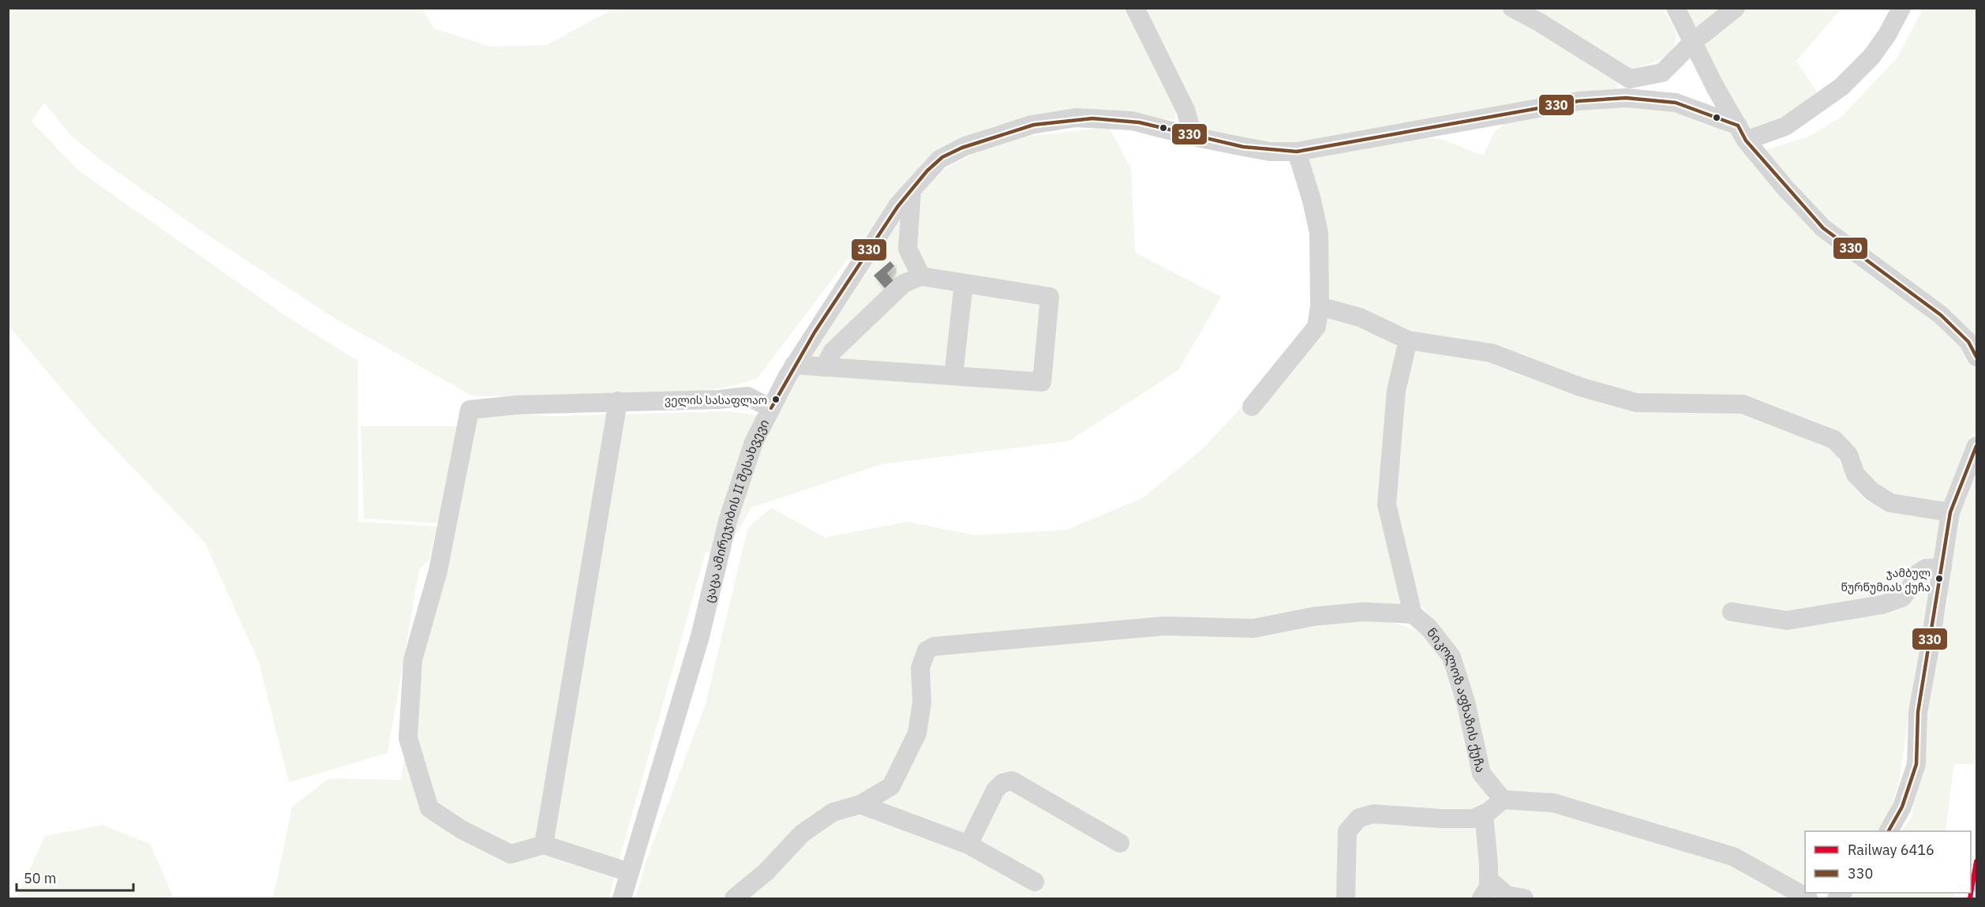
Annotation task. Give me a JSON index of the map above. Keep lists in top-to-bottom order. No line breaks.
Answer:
{"streets":{"street":["ცაცა ამირეჯიბის II შესახვევი","ნიკოლოზ აფხაზის ქუჩა"]},"places":["ველის სასაფლაო","ჯამბულ წურწუმიას ქუჩა"],"lines":["transit line 330","rail line 6416"],"legend":["Railway 6416","330"],"scale_bar":"50 m"}
